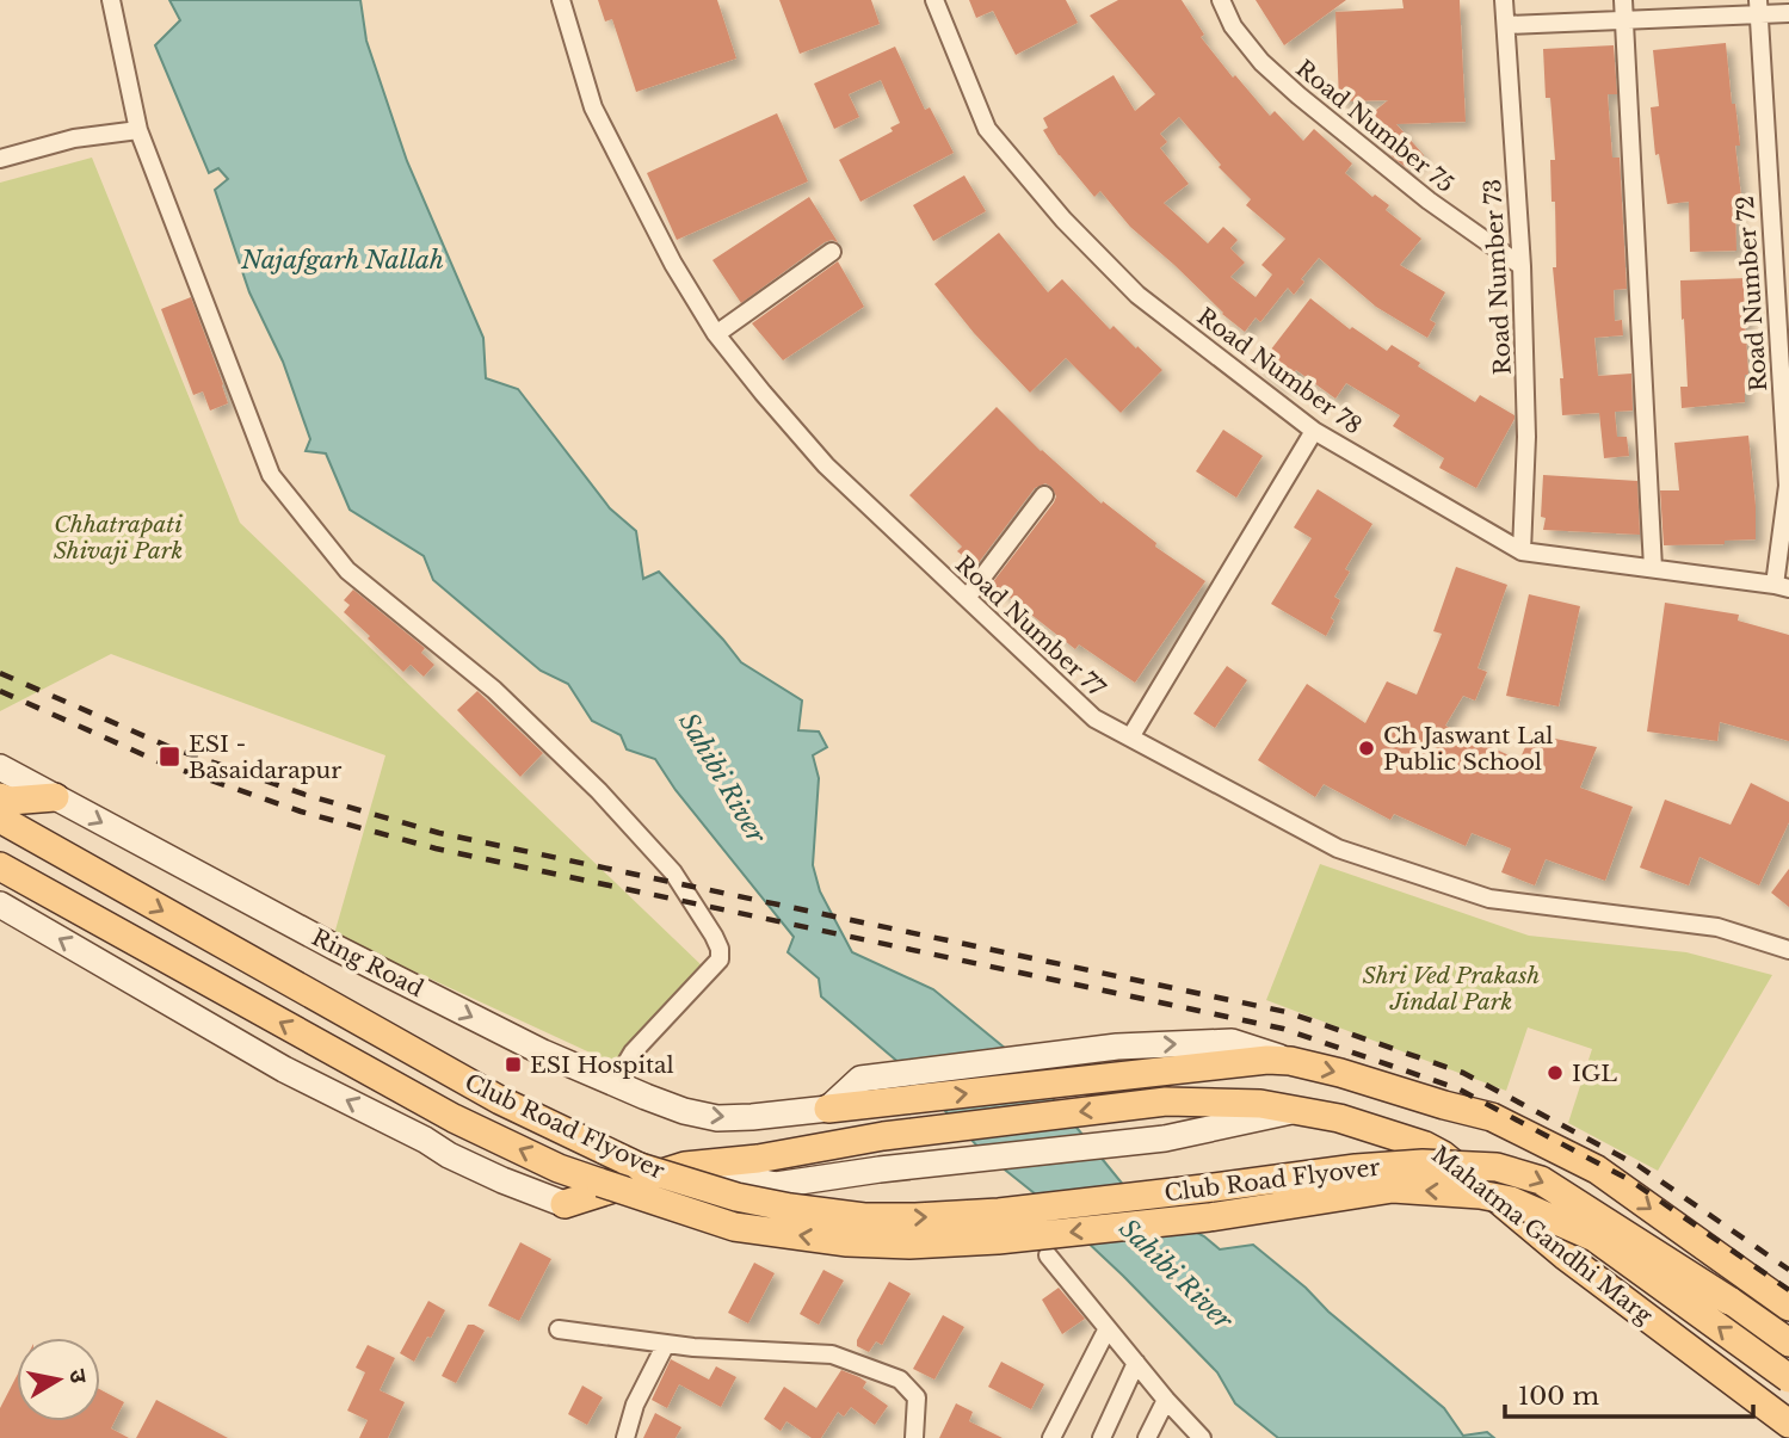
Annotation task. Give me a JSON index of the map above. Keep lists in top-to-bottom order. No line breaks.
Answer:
{"streets":{"main road":["Ring Road","Club Road Flyover","Mahatma Gandhi Marg"],"street":["Road Number 75","Road Number 73","Road Number 72","Road Number 78","Road Number 77"]},"crossings":[["Road Number 75","Road Number 73"],["Road Number 73","Road Number 78"],["Road Number 72","Road Number 78"]],"water":["Najafgarh Nallah","Sahibi River"],"parks":["Chhatrapati Shivaji Park","Shri Ved Prakash Jindal Park"],"places":{"other":["Ch Jaswant Lal Public School","IGL"],"transit":["ESI - Basaidarapur","ESI Hospital"]},"scale_bar":"100 m","north":"right"}
